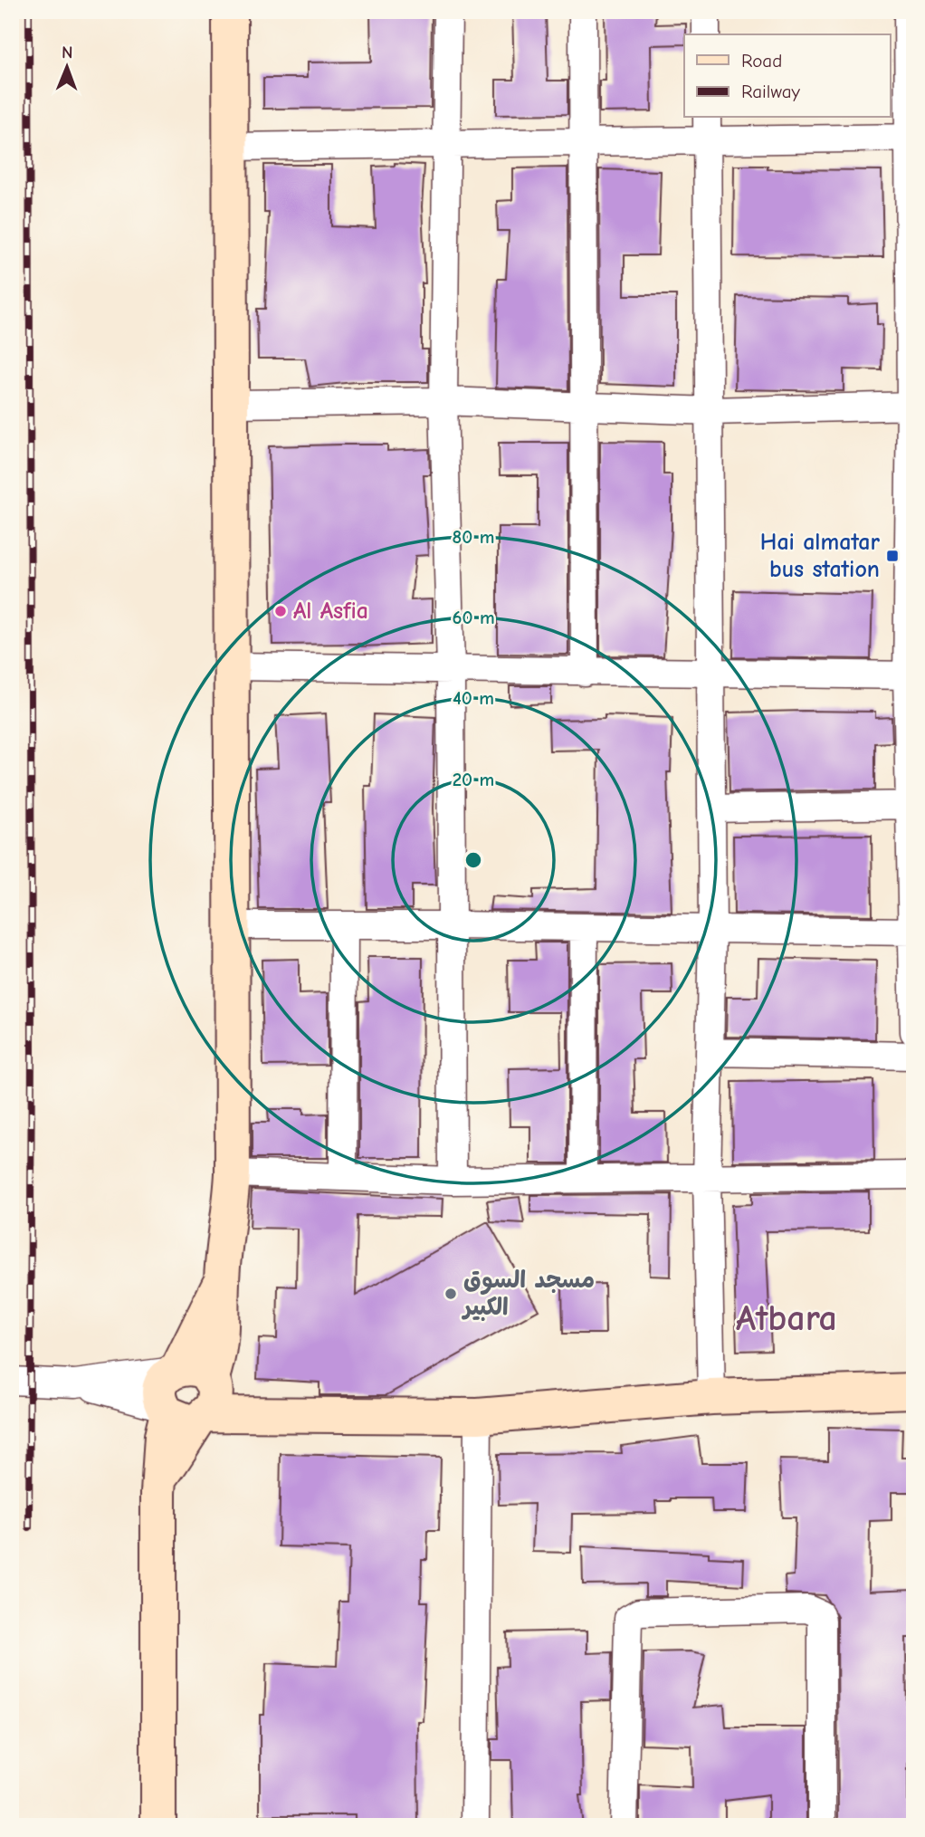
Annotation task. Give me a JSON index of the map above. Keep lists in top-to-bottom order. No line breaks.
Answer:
{"districts":["Atbara"],"places":{"transit":["Hai almatar bus station"],"other":["Al Asfia","مسجد السوق الكبير"]},"legend":["Road","Railway"],"north":"top","rings":["80 m","60 m","40 m","20 m"]}
